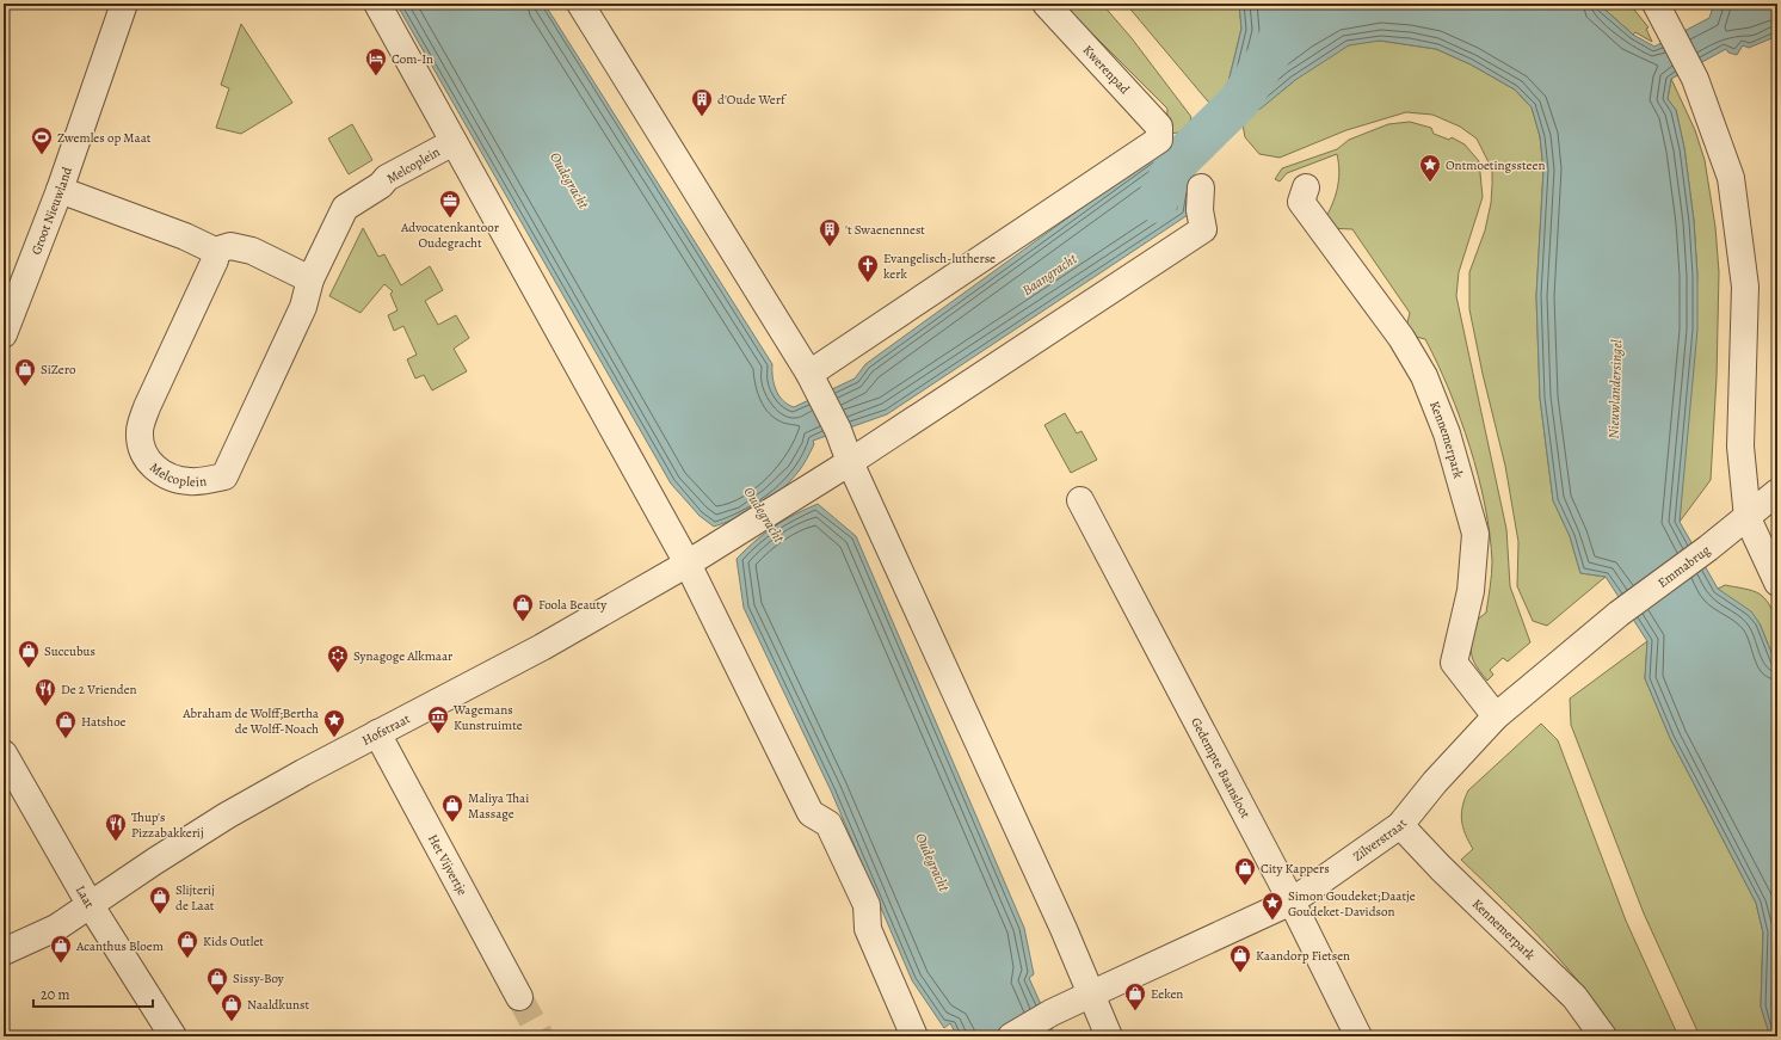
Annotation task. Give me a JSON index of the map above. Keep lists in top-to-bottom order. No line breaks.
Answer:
{"streets":{"street":["Kwerenpad","Melcoplein","Groot Nieuwland","Kennemerpark","Emmabrug","Hofstraat","Gedempte Baansloot","Zilverstraat","Het Vijvertje","Laat"]},"crossings":[["Kennemerpark","Zilverstraat"],["Emmabrug","Zilverstraat"],["Hofstraat","Het Vijvertje"],["Hofstraat","Laat"],["Gedempte Baansloot","Zilverstraat"]],"water":["Oudegracht","Baangracht","Nieuwlandersingel"],"places":{"hotel":["Com-In"],"building":["d'Oude Werf","'t Swaenennest"],"sports":["Zwemles op Maat"],"place":["Ontmoetingssteen","Abraham de Wolff;Bertha de Wolff-Noach","Simon Goudeket;Daatje Goudeket-Davidson"],"office":["Advocatenkantoor Oudegracht"],"church":["Evangelisch-lutherse kerk"],"shop":["SiZero","Foola Beauty","Succubus","Hatshoe","Maliya Thai Massage","City Kappers","Slijterij de Laat","Kids Outlet","Acanthus Bloem","Kaandorp Fietsen","Sissy-Boy","Eeken","Naaldkunst"],"synagogue":["Synagoge Alkmaar"],"restaurant":["De 2 Vrienden","Thup's Pizzabakkerij"],"museum":["Wagemans Kunstruimte"]},"scale_bar":"20 m"}
